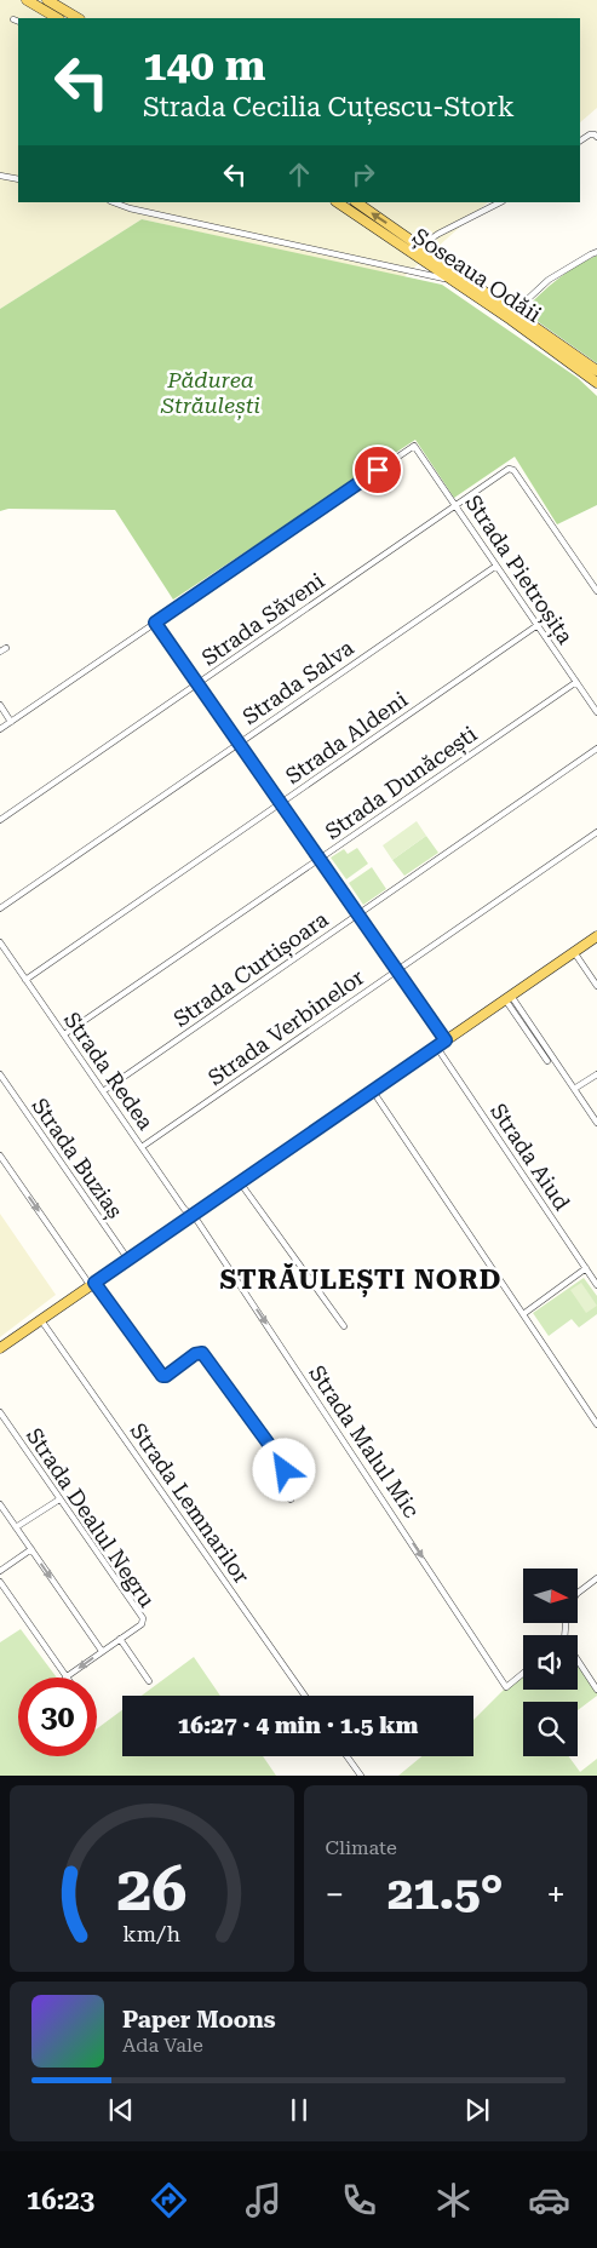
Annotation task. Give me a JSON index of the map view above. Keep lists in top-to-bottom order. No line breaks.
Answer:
{"streets":{"main road":["Șoseaua Odăii"],"street":["Strada Pietroșița","Strada Săveni","Strada Salva","Strada Aldeni","Strada Dunăcești","Strada Curtișoara","Strada Verbinelor","Strada Redea","Strada Aiud","Strada Buziaș","Strada Malul Mic","Strada Lemnarilor","Strada Dealul Negru"]},"crossings":[["Strada Pietroșița","Strada Săveni"],["Strada Pietroșița","Strada Salva"],["Strada Pietroșița","Strada Aldeni"],["Strada Pietroșița","Strada Dunăcești"],["Strada Aldeni","Strada Redea"],["Strada Dunăcești","Strada Redea"],["Strada Curtișoara","Strada Redea"],["Strada Verbinelor","Strada Redea"],["Strada Redea","Strada Malul Mic"]],"one_way":["Strada Malul Mic"],"districts":["STRĂULEȘTI NORD"],"parks":["Pădurea Străulești"],"north":"right","page":{"turn":["140 m","Strada Cecilia Cuțescu-Stork"],"limit":"30","trip":"16:27 · 4 min · 1.5 km","tile":"Climate","heat":["−","21.5°","+"],"song":["Paper Moons","Ada Vale"],"tabs":"16:23","gauge":["26","km/h"]}}
